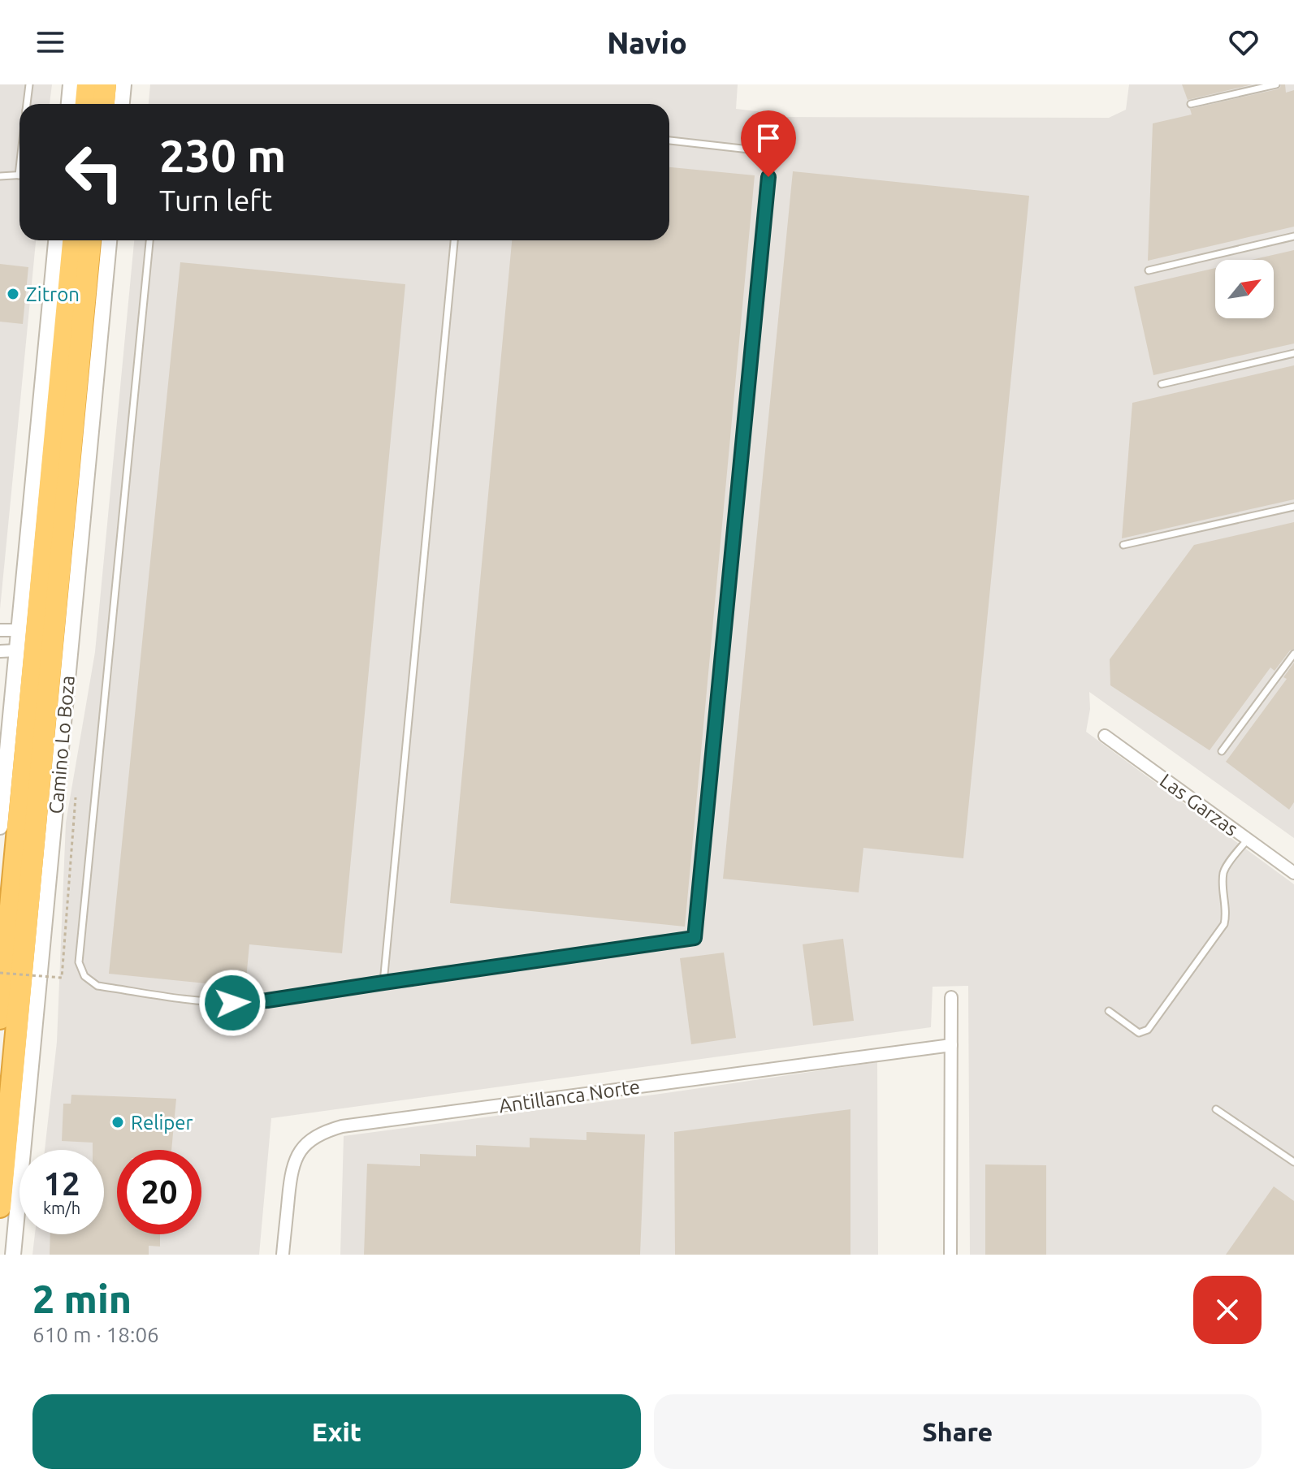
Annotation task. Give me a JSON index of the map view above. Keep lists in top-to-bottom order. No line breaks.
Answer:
{"streets":{"street":["Camino Lo Boza","Las Garzas","Antillanca Norte"]},"places":["Zitron","Reliper"],"north":"top right","page":{"header":"Navio","turn":["230 m","Turn left"],"speed":"12 km/h","limit":"20","heading":["2 min","610 m · 18:06"],"buttons":["Exit","Share"]}}
